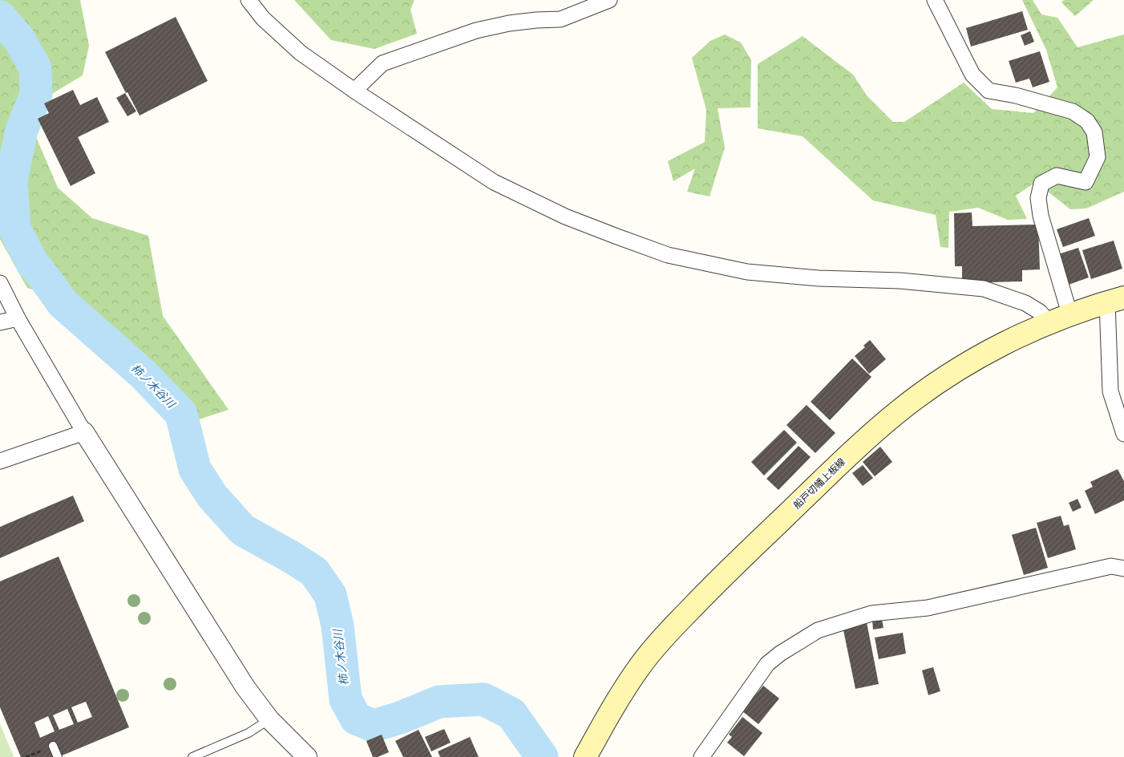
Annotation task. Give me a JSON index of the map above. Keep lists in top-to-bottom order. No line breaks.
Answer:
{"streets":{"main road":["船戸切幡上板線"]},"water":["柿ノ木谷川"]}
